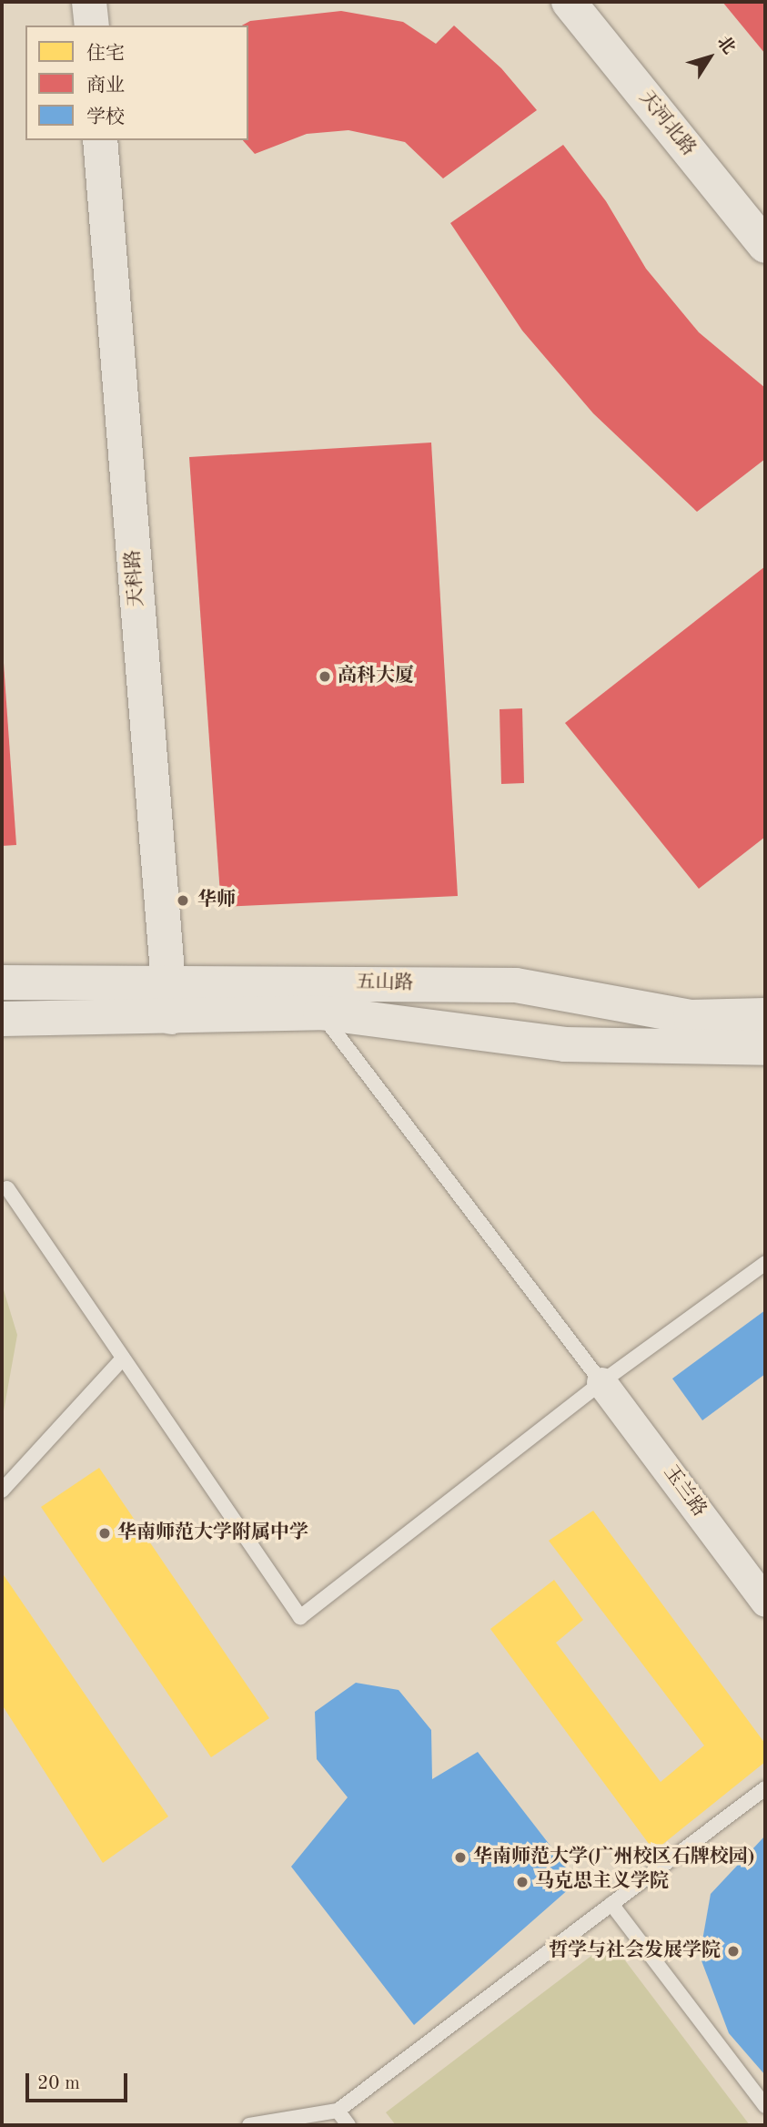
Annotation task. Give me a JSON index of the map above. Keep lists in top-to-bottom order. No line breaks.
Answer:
{"streets":{"main road":["天河北路","天科路","五山路"],"street":["玉兰路"]},"crossings":[["天科路","五山路"]],"places":["高科大厦","华师","华南师范大学附属中学","华南师范大学(广州校区石牌校园)","马克思主义学院","哲学与社会发展学院"],"legend":["住宅","商业","学校"],"scale_bar":"20 m","north":"top right"}
